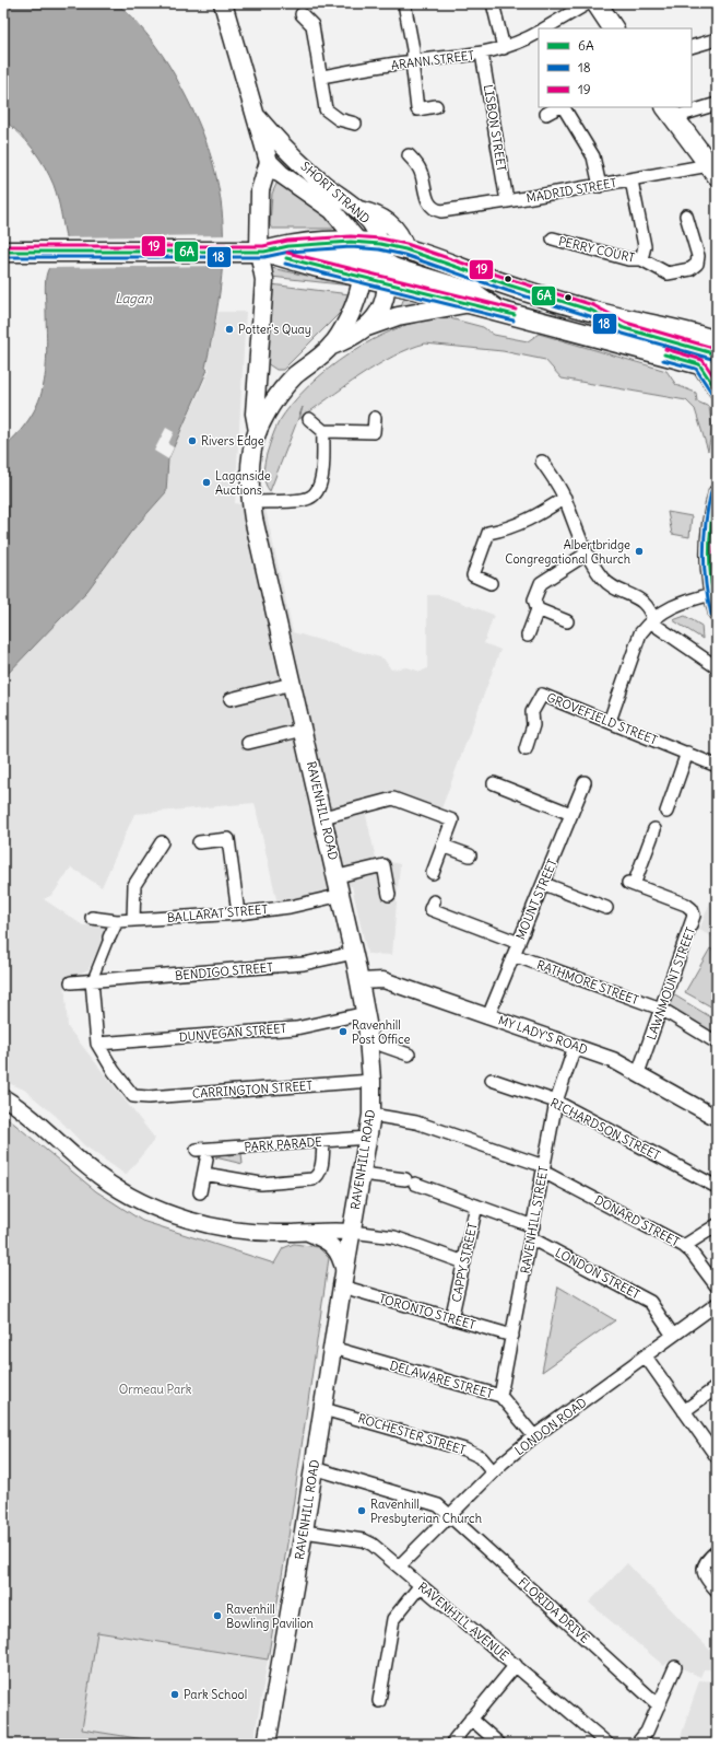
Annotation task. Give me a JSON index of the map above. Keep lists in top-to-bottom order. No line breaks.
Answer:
{"streets":{"main road":["SHORT STRAND","RAVENHILL ROAD"],"street":["ARANN STREET","LISBON STREET","MADRID STREET","PERRY COURT","GROVEFIELD STREET","MOUNT STREET","BALLARAT STREET","BENDIGO STREET","RATHMORE STREET","LAWNMOUNT STREET","DUNVEGAN STREET","MY LADY'S ROAD","CARRINGTON STREET","RICHARDSON STREET","PARK PARADE","RAVENHILL STREET","DONARD STREET","CAPPY STREET","LONDON STREET","TORONTO STREET","DELAWARE STREET","LONDON ROAD","ROCHESTER STREET","FLORIDA DRIVE","RAVENHILL AVENUE"]},"crossings":[["ARANN STREET","LISBON STREET"],["LISBON STREET","MADRID STREET"],["MADRID STREET","PERRY COURT"],["SHORT STRAND","RAVENHILL ROAD"],["RAVENHILL ROAD","BALLARAT STREET"],["RAVENHILL ROAD","BENDIGO STREET"],["RAVENHILL ROAD","DUNVEGAN STREET"],["RAVENHILL ROAD","MY LADY'S ROAD"],["RAVENHILL ROAD","CARRINGTON STREET"],["RAVENHILL ROAD","PARK PARADE"],["RAVENHILL ROAD","DONARD STREET"],["RAVENHILL ROAD","TORONTO STREET"],["RAVENHILL ROAD","DELAWARE STREET"],["RAVENHILL ROAD","ROCHESTER STREET"],["RAVENHILL ROAD","FLORIDA DRIVE"],["RAVENHILL ROAD","RAVENHILL AVENUE"],["MOUNT STREET","RATHMORE STREET"],["MOUNT STREET","MY LADY'S ROAD"],["RATHMORE STREET","LAWNMOUNT STREET"],["LAWNMOUNT STREET","MY LADY'S ROAD"],["DUNVEGAN STREET","CARRINGTON STREET"],["MY LADY'S ROAD","RAVENHILL STREET"],["RICHARDSON STREET","RAVENHILL STREET"],["RAVENHILL STREET","DONARD STREET"],["RAVENHILL STREET","LONDON STREET"],["RAVENHILL STREET","TORONTO STREET"],["RAVENHILL STREET","DELAWARE STREET"],["CAPPY STREET","TORONTO STREET"],["LONDON STREET","LONDON ROAD"],["DELAWARE STREET","LONDON ROAD"],["LONDON ROAD","ROCHESTER STREET"],["LONDON ROAD","FLORIDA DRIVE"],["LONDON ROAD","RAVENHILL AVENUE"]],"water":["Lagan"],"parks":["Ormeau Park"],"places":["Potter's Quay","Rivers Edge","Laganside Auctions","Albertbridge Congregational Church","Ravenhill Post Office","Ravenhill Presbyterian Church","Ravenhill Bowling Pavilion","Park School"],"lines":["transit line 19","transit line 6A","transit line 18"],"legend":["6A","18","19"]}
